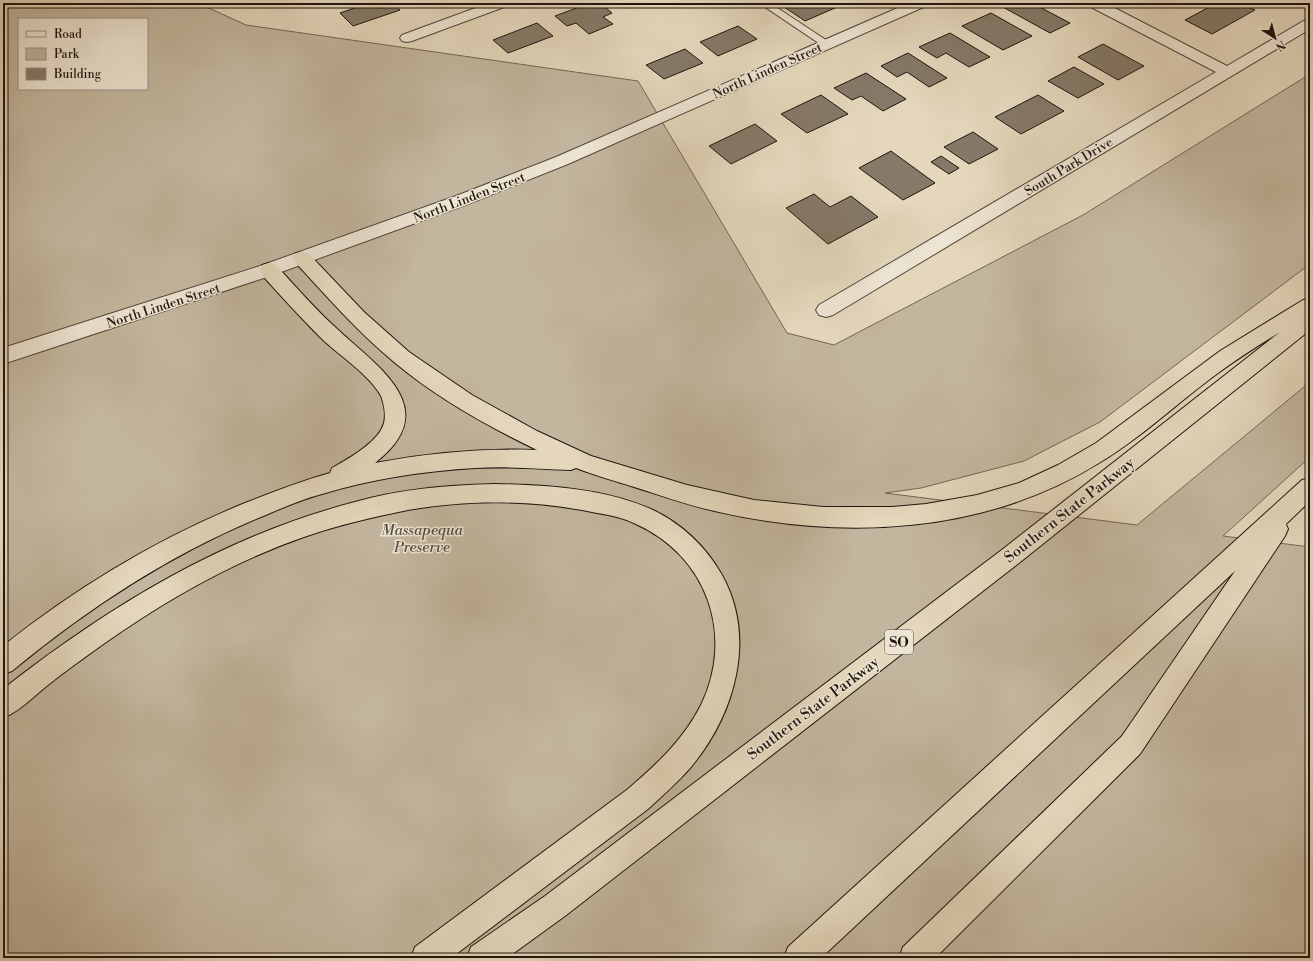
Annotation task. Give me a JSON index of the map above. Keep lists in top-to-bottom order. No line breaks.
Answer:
{"streets":{"highway":["Southern State Parkway","SO"],"street":["North Linden Street","South Park Drive"]},"parks":["Massapequa Preserve"],"legend":["Road","Park","Building"],"north":"bottom right"}
